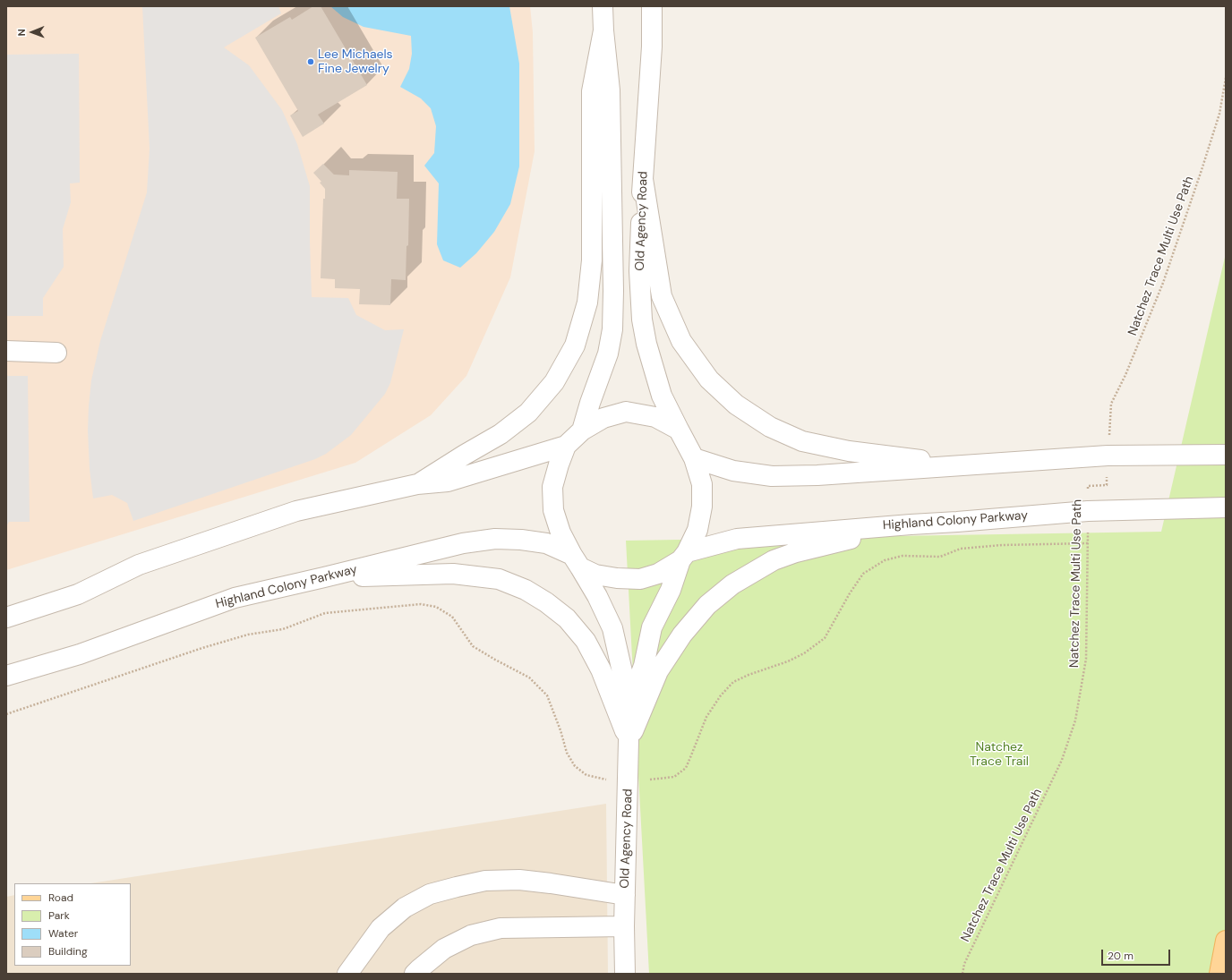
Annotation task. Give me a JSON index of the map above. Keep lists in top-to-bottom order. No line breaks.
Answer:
{"streets":{"street":["Old Agency Road","Highland Colony Parkway"],"path":["Natchez Trace Multi Use Path"]},"crossings":[["Old Agency Road","Highland Colony Parkway"],["Natchez Trace Multi Use Path","Highland Colony Parkway"]],"parks":["Natchez Trace Trail"],"places":["Lee Michaels Fine Jewelry"],"legend":["Road","Park","Water","Building"],"scale_bar":"20 m","north":"left"}
